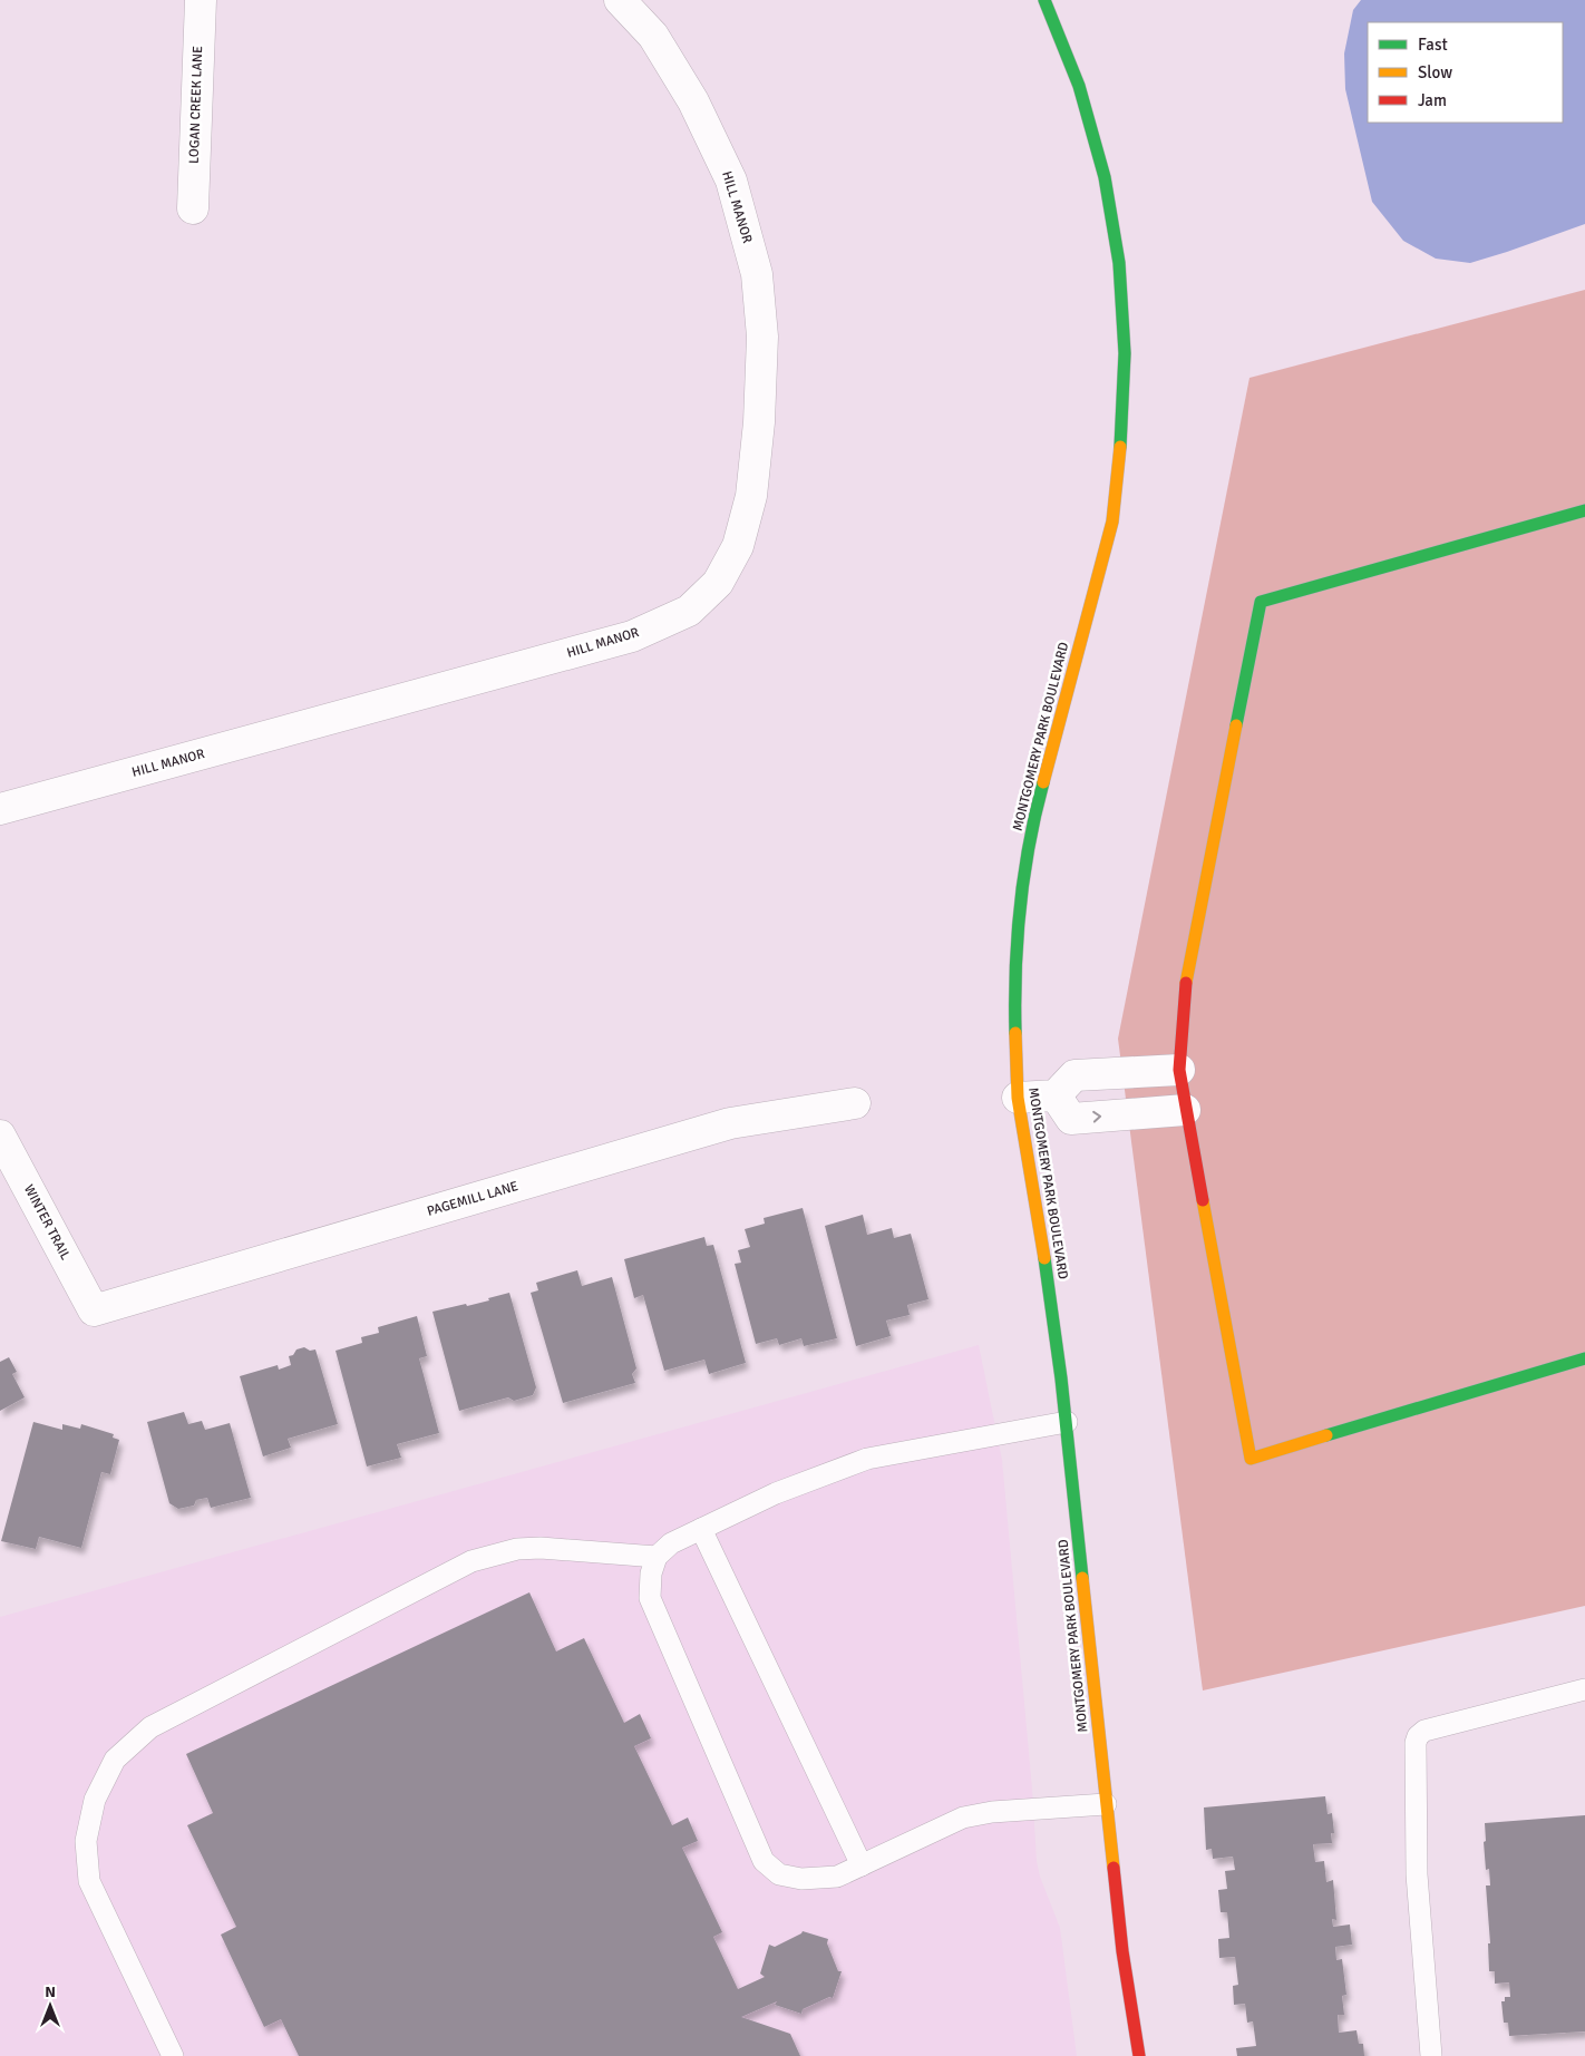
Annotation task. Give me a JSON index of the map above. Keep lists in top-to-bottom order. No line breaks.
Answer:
{"streets":{"street":["LOGAN CREEK LANE","HILL MANOR","MONTGOMERY PARK BOULEVARD","PAGEMILL LANE","WINTER TRAIL"]},"crossings":[["PAGEMILL LANE","WINTER TRAIL"]],"legend":["Fast","Slow","Jam"],"north":"top"}
